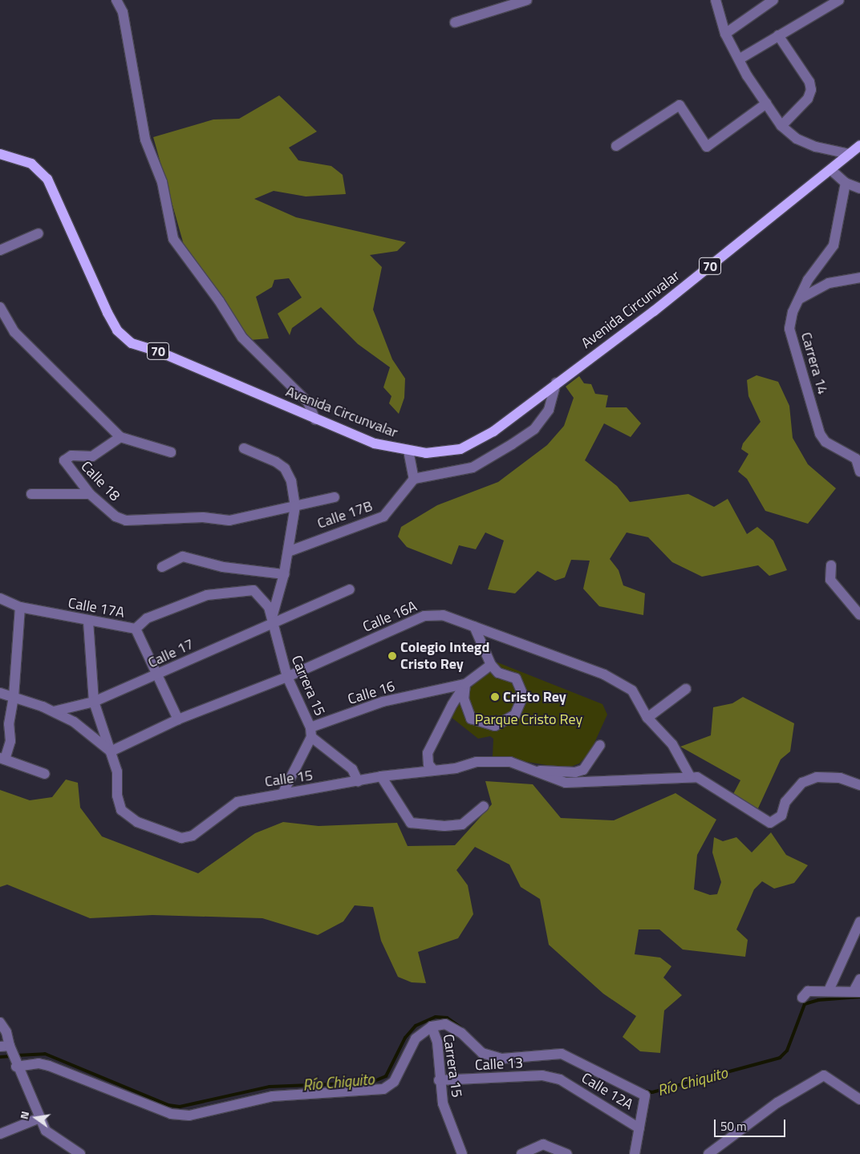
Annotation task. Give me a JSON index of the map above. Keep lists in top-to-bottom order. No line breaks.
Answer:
{"streets":{"main road":["70","Avenida Circunvalar"],"street":["Carrera 14","Calle 18","Calle 17B","Calle 17A","Calle 16A","Calle 17","Carrera 15","Calle 16","Calle 15","Calle 13","Calle 12A"]},"crossings":[["Calle 17A","Carrera 15"],["Calle 17A","Calle 15"],["Calle 16A","Carrera 15"],["Calle 16A","Calle 15"],["Calle 17","Carrera 15"],["Calle 17","Calle 15"],["Carrera 15","Calle 16"],["Carrera 15","Calle 15"],["Carrera 15","Calle 13"],["Calle 13","Calle 12A"]],"water":["Río Chiquito"],"parks":["Parque Cristo Rey"],"places":["Colegio Integd Cristo Rey","Cristo Rey"],"scale_bar":"50 m","north":"left"}
